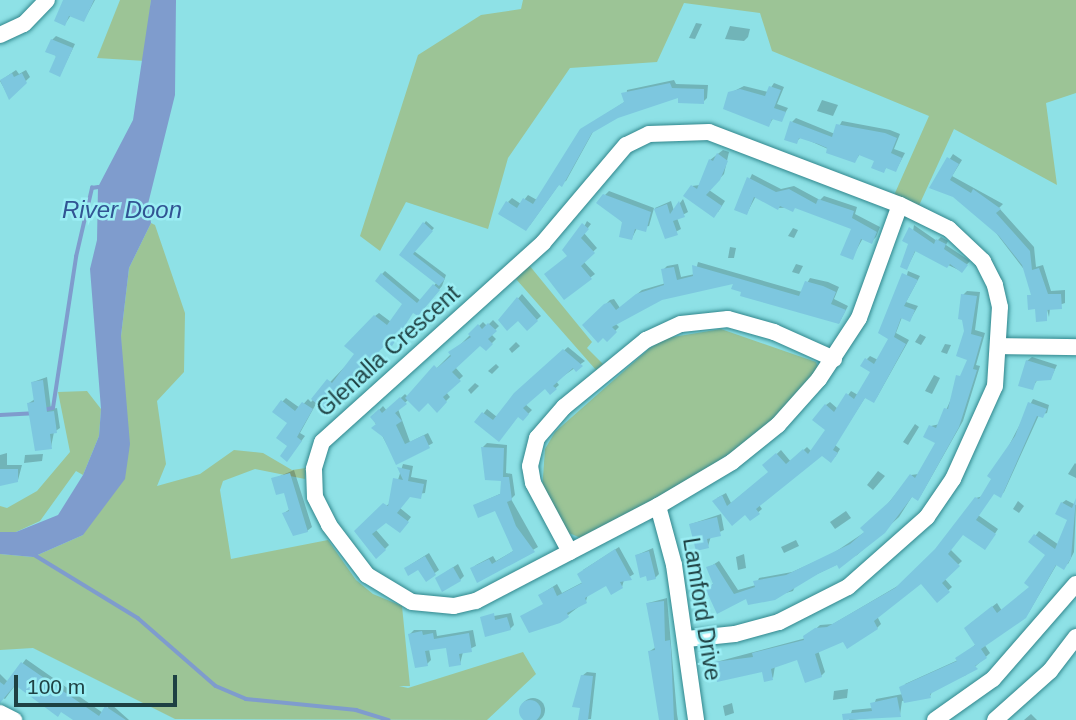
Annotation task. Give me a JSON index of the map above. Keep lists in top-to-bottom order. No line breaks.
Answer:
{"streets":{"street":["Glenalla Crescent","Lamford Drive"]},"crossings":[["Glenalla Crescent","Lamford Drive"]],"water":["River Doon"],"scale_bar":"100 m"}
